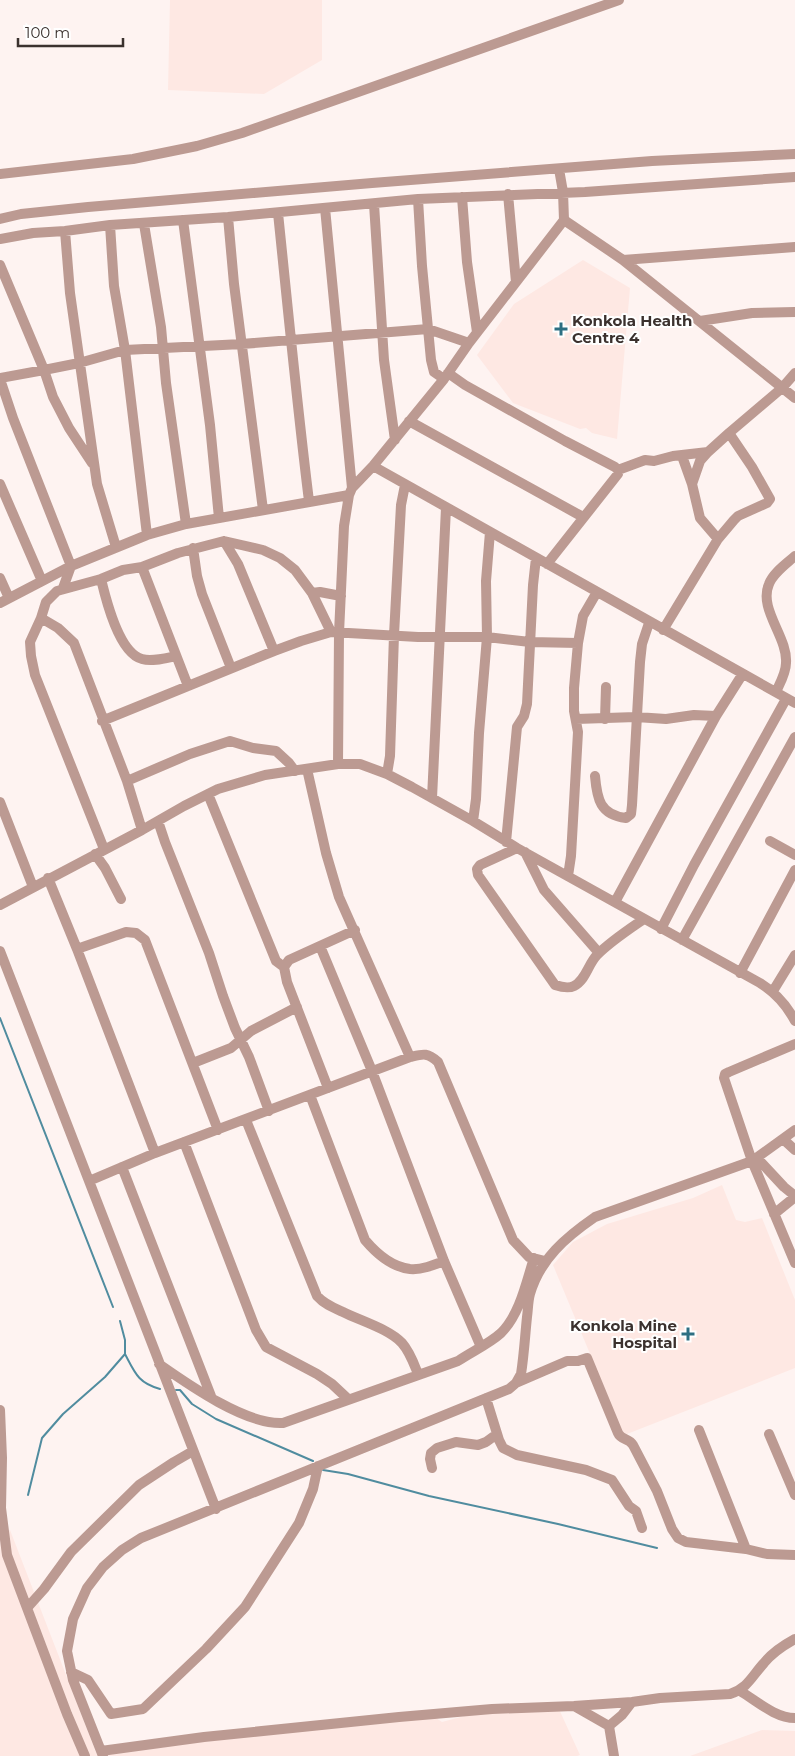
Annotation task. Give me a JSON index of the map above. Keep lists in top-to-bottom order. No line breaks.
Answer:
{"places":{"health":["Konkola Health Centre 4","Konkola Mine Hospital"]},"scale_bar":"100 m"}
